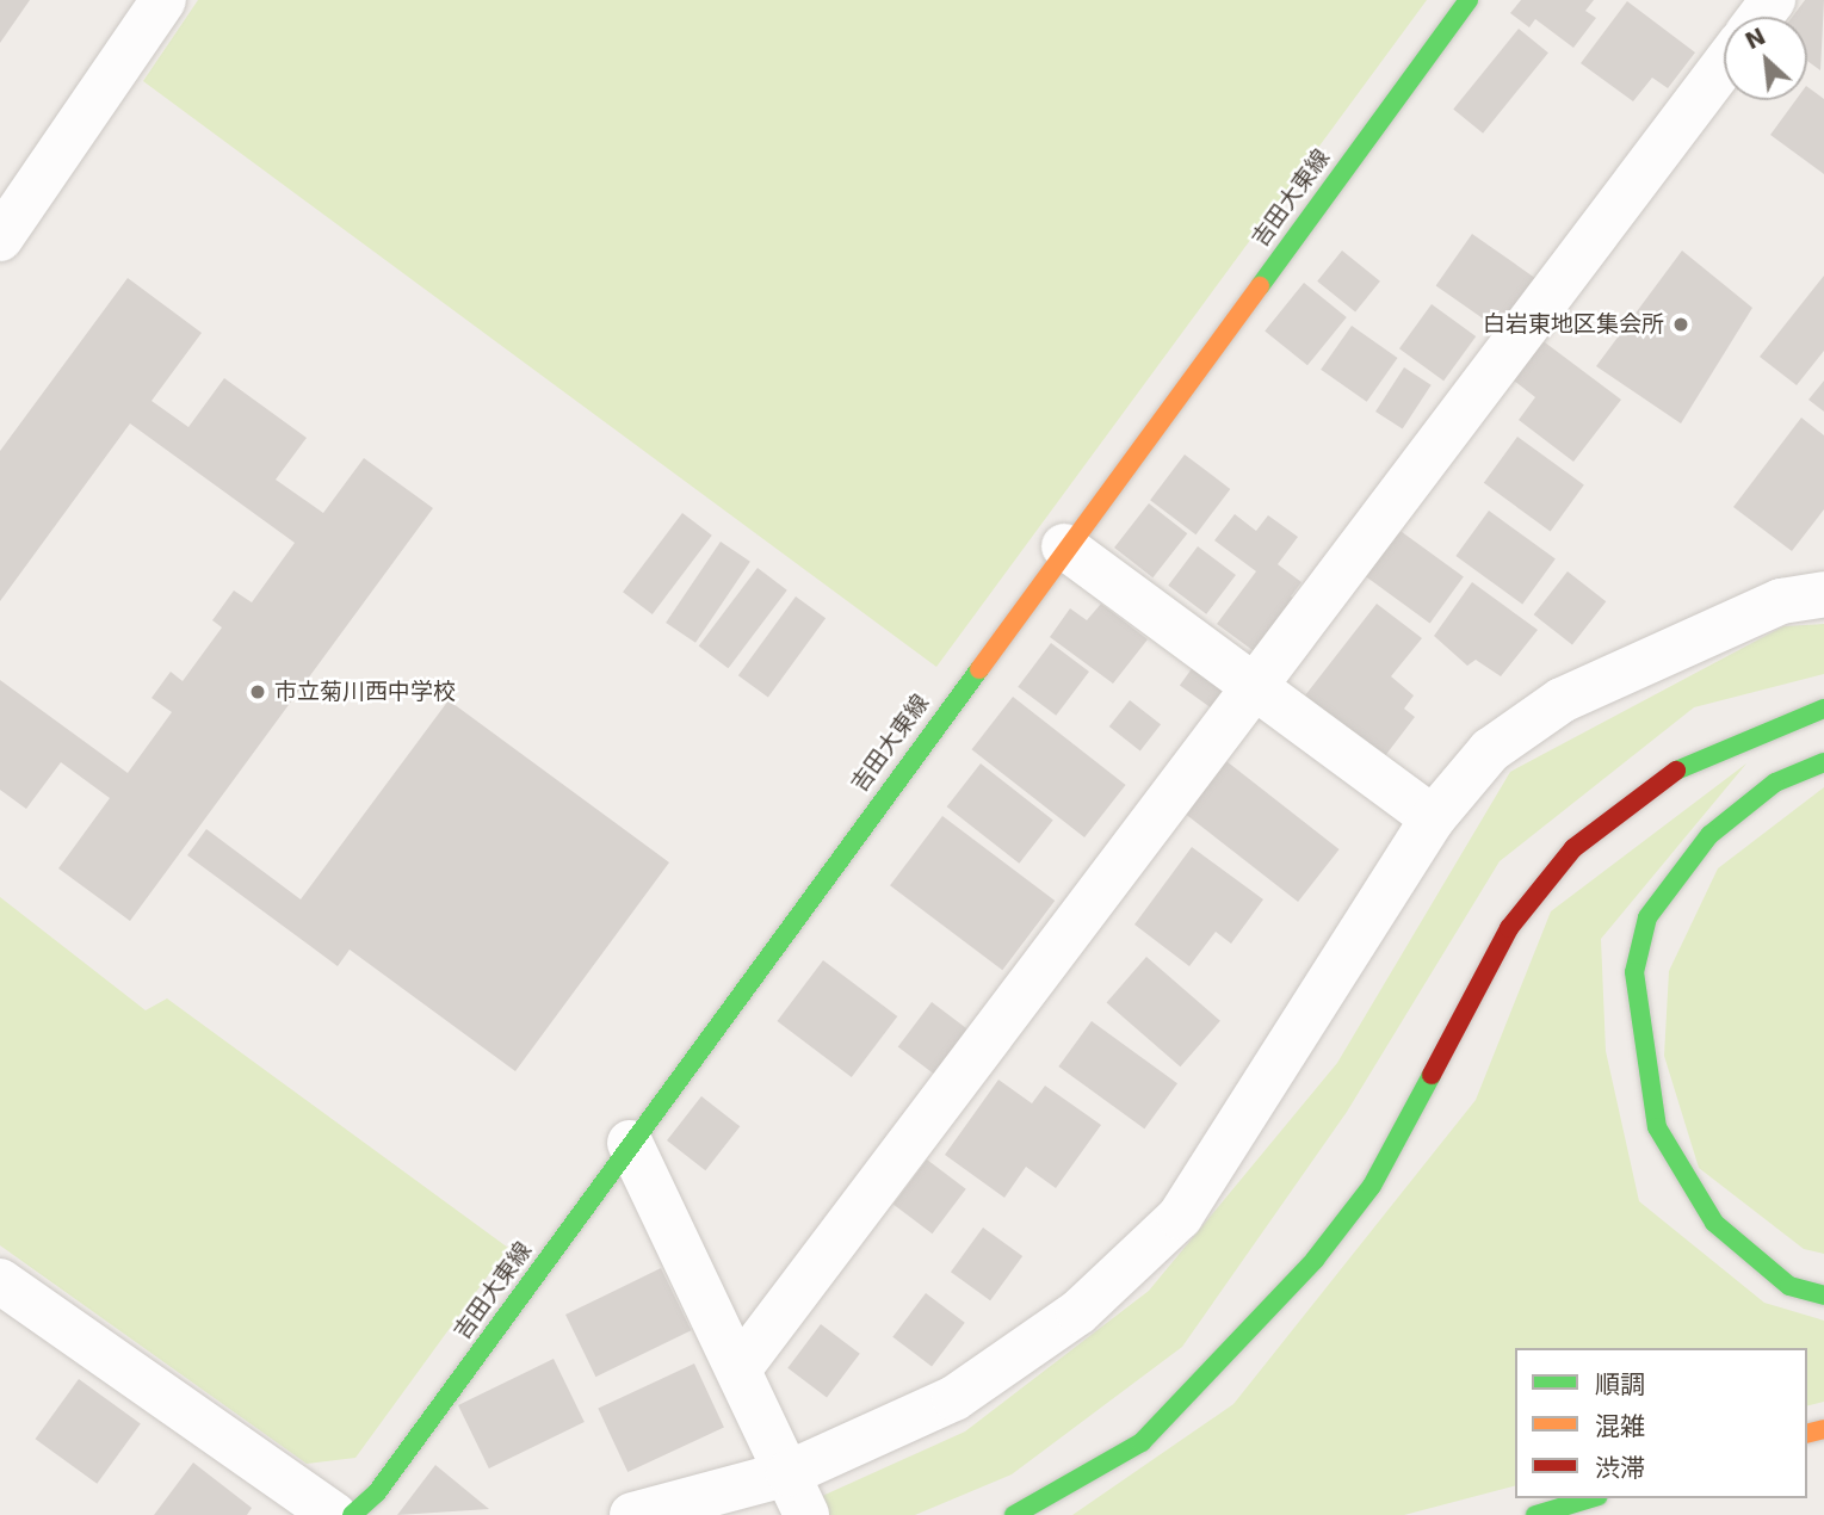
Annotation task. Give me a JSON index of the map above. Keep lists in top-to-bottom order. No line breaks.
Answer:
{"streets":{"main road":["吉田大東線"]},"places":["白岩東地区集会所","市立菊川西中学校"],"legend":["順調","混雑","渋滞"],"north":"top left"}
